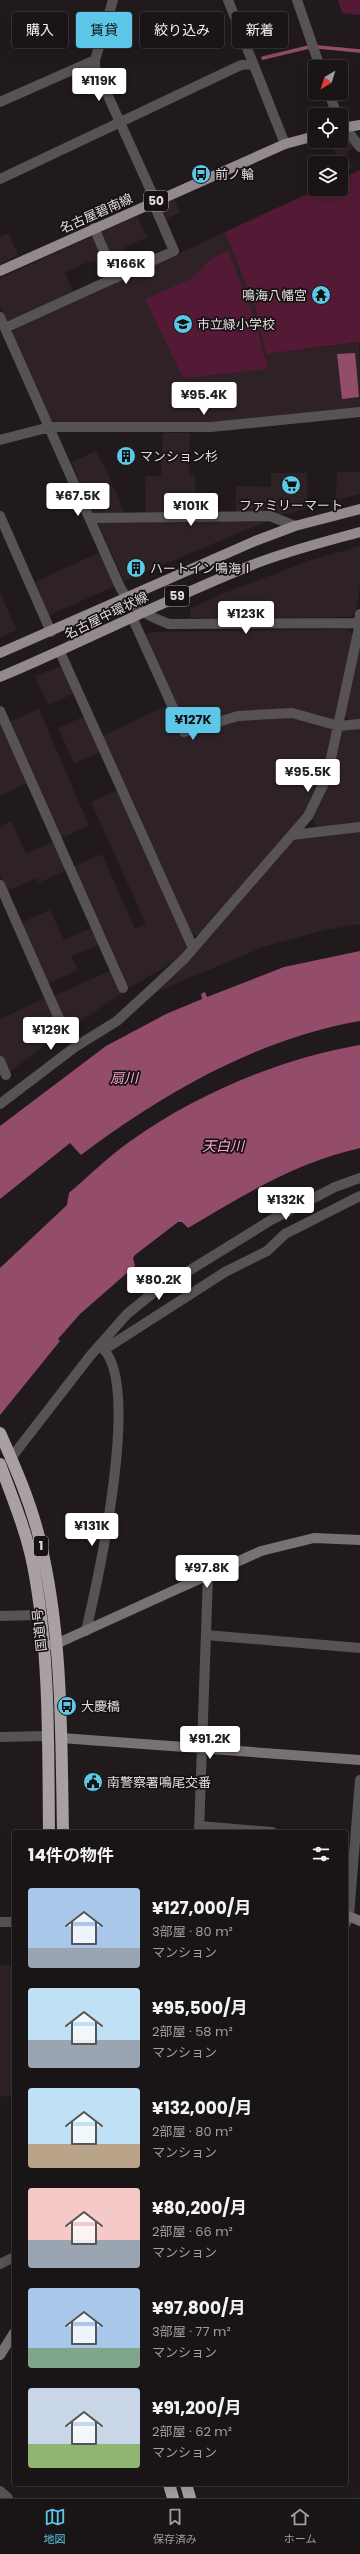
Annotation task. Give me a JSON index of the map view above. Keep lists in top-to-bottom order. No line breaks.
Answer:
{"streets":{"highway":["1","国道1号"],"main road":["50","名古屋碧南線","59","名古屋中環状線"]},"water":["扇川","天白川"],"places":{"bus stop":["前ノ輪","大慶橋"],"temple":["鳴海八幡宮"],"school or university":["市立緑小学校"],"building":["マンション杉","ハートイン鳴海Ⅰ"],"supermarket":["ファミリーマート"],"public building":["南警察署鳴尾交番"]},"north":"bottom left","page":{"chip":["購入","賃貸","絞り込み","新着"],"price":["¥119K","¥166K","¥95.4K","¥67.5K","¥101K","¥123K","¥127K","¥95.5K","¥129K","¥132K","¥80.2K","¥131K","¥97.8K","¥91.2K"],"heading":"14件の物件","list":[{"name":"¥127,000/月","note":"3部屋 · 80 m² · マンション"},{"name":"¥95,500/月","note":"2部屋 · 58 m² · マンション"},{"name":"¥132,000/月","note":"2部屋 · 80 m² · マンション"},{"name":"¥80,200/月","note":"2部屋 · 66 m² · マンション"},{"name":"¥97,800/月","note":"3部屋 · 77 m² · マンション"},{"name":"¥91,200/月","note":"2部屋 · 62 m² · マンション"}],"tabs":["地図","保存済み","ホーム"]}}
